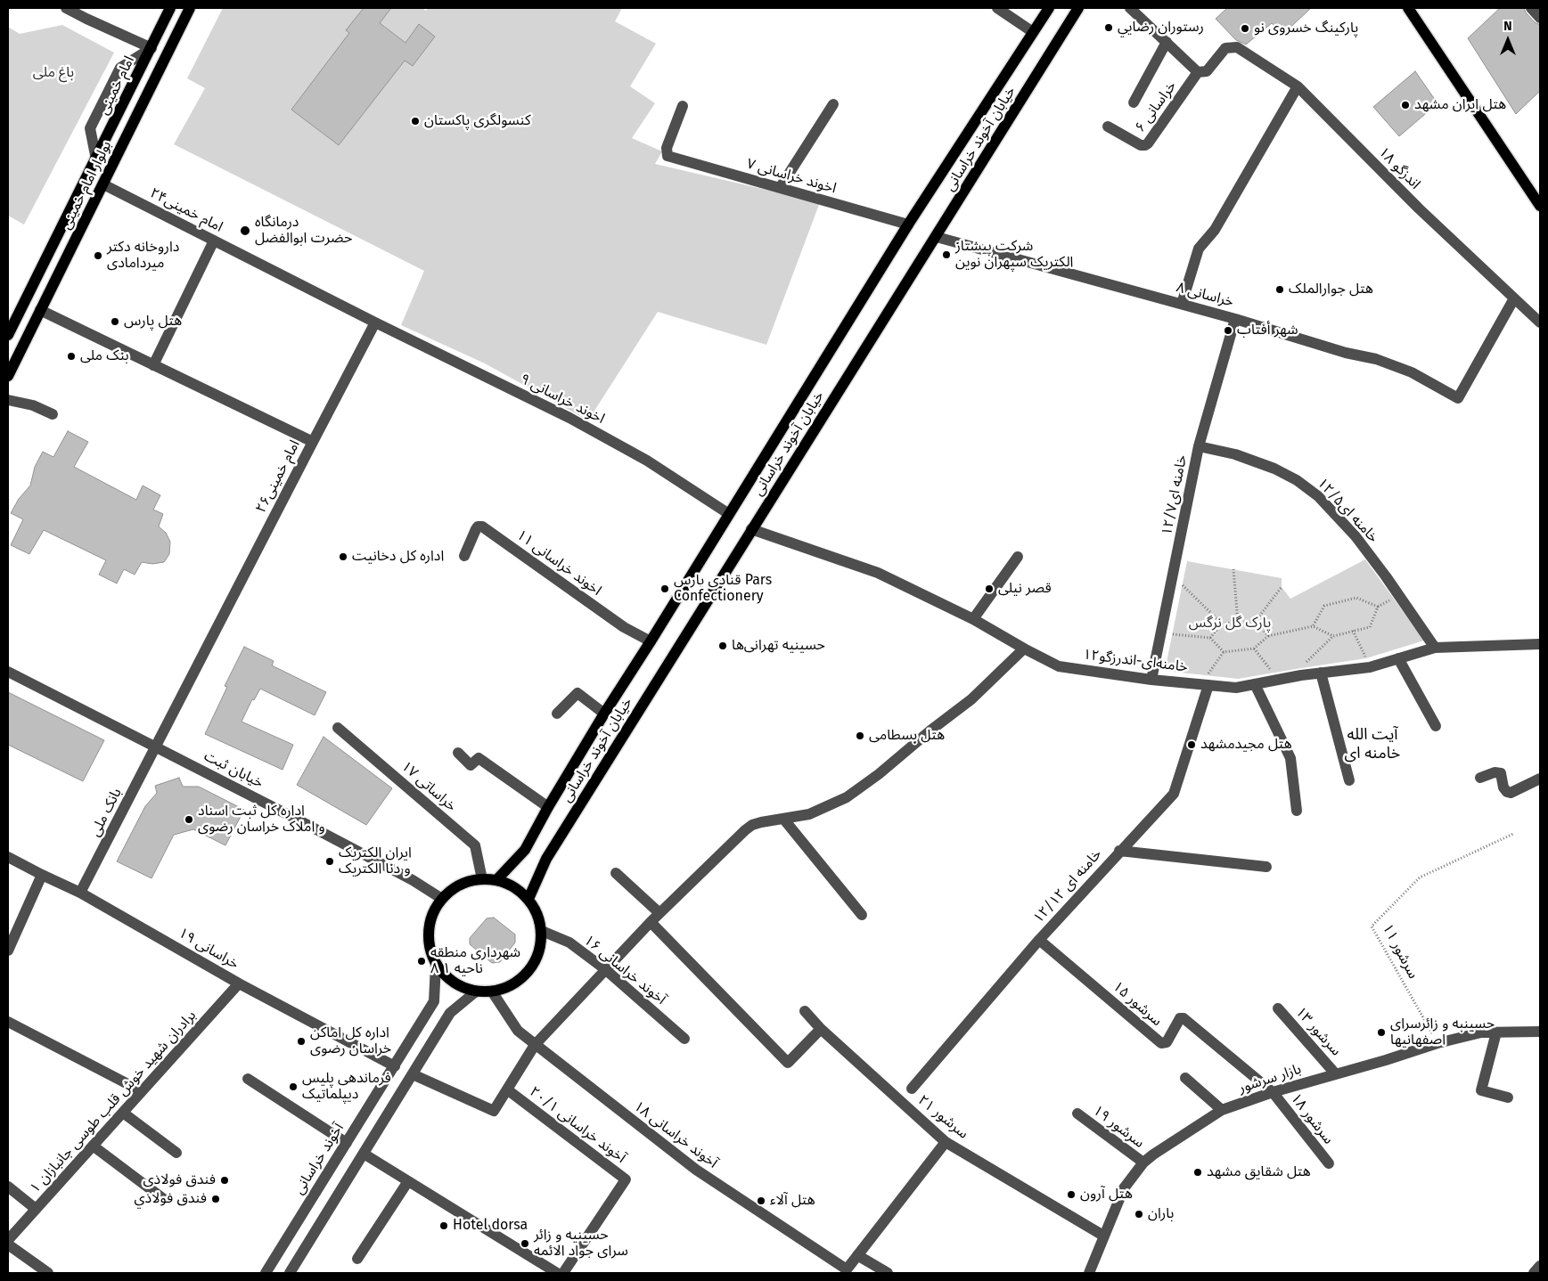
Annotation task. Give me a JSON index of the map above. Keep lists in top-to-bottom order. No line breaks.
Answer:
{"streets":{"main road":["امام خمینی","خیابان آخوند خراسانی","بولوار امام خمینی"],"street":["خراسانی ۶","اندزگو ۱۸","اخوند خراسانی ۷","امام خمینی۲۴","خراسانی ۸","اخوند خراسانی ۹","امام خمینی۲۶","خامنه ای۱۲/۷","خامنه ای۱۲/۵","اخوند خراسانی ۱۱","خامنه‌ای-اندرزگو۱۲","خیابان ثبت","خراساتی ۱۷","بانک ملی","خامنه ای ۱۲/۱۲","خراسانی ۱۹","آخوند خراسانی ۱۶","سرشور ۱۵","سرشور ۱۳","بازار سرشور","برادران شهید خوش قلب طوسی جانبازان ۱","سرشور ۲۱","سرشور ۱۸","آخوند خراسانی ۲۰/۱","سرشور ۱۹","آخوند خراسانی ۱۸","آخوند خراسانی"],"path":["سرشور ۱۱"]},"crossings":[["امام خمینی","بولوار امام خمینی"],["خراسانی ۶","اندزگو ۱۸"],["خیابان آخوند خراسانی","اخوند خراسانی ۷"],["خیابان آخوند خراسانی","خراسانی ۸"],["خیابان آخوند خراسانی","اخوند خراسانی ۹"],["خیابان آخوند خراسانی","اخوند خراسانی ۱۱"],["خیابان آخوند خراسانی","خامنه‌ای-اندرزگو۱۲"],["خیابان آخوند خراسانی","خیابان ثبت"],["خیابان آخوند خراسانی","خراساتی ۱۷"],["خیابان آخوند خراسانی","آخوند خراسانی ۱۶"],["خیابان آخوند خراسانی","آخوند خراسانی ۱۸"],["خیابان آخوند خراسانی","آخوند خراسانی"],["اندزگو ۱۸","خراسانی ۸"],["بولوار امام خمینی","امام خمینی۲۴"],["بولوار امام خمینی","امام خمینی۲۶"],["امام خمینی۲۴","اخوند خراسانی ۹"],["خراسانی ۸","خامنه ای۱۲/۷"],["امام خمینی۲۶","خیابان ثبت"],["امام خمینی۲۶","بانک ملی"],["خامنه ای۱۲/۷","خامنه ای۱۲/۵"],["خامنه ای۱۲/۷","خامنه‌ای-اندرزگو۱۲"],["خامنه ای۱۲/۵","خامنه‌ای-اندرزگو۱۲"],["خامنه‌ای-اندرزگو۱۲","خامنه ای ۱۲/۱۲"],["خیابان ثبت","خراساتی ۱۷"],["خیابان ثبت","بانک ملی"],["خیابان ثبت","آخوند خراسانی ۱۶"],["خیابان ثبت","آخوند خراسانی ۱۸"],["خیابان ثبت","آخوند خراسانی"],["خراساتی ۱۷","آخوند خراسانی ۱۶"],["خراساتی ۱۷","آخوند خراسانی ۱۸"],["خراساتی ۱۷","آخوند خراسانی"],["بانک ملی","خراسانی ۱۹"],["خامنه ای ۱۲/۱۲","سرشور ۱۵"],["خراسانی ۱۹","برادران شهید خوش قلب طوسی جانبازان ۱"],["خراسانی ۱۹","آخوند خراسانی"],["سرشور ۱۱","بازار سرشور"],["آخوند خراسانی ۱۶","آخوند خراسانی ۱۸"],["آخوند خراسانی ۱۶","آخوند خراسانی"],["سرشور ۱۵","بازار سرشور"],["سرشور ۱۵","سرشور ۱۸"],["سرشور ۱۳","بازار سرشور"],["بازار سرشور","سرشور ۲۱"],["بازار سرشور","سرشور ۱۸"],["بازار سرشور","سرشور ۱۹"],["آخوند خراسانی ۱۸","آخوند خراسانی"]],"districts":["آیت الله خامنه ای"],"parks":["باغ ملی","پارک گل نرگس"],"places":["رستوران رضايي","پارکینگ خسروی نو","هتل ایران مشهد","کنسولگری پاکستان","درمانگاه حضرت ابوالفضل","شرکت پیشتاز الکتریک سپهران نوین","داروخانه دکتر میردامادی","هتل جوارالملک","هتل پارس","شهر أفتاب","بنک ملی","اداره کل دخانیت","قنادی پارس Pars Confectionery","قصر نیلی","حسینیه تهرانی‌ها","هتل بسطامی","هتل مجيدمشهد","اداره کل ثبت اسناد و املاک خراسان رضوی","ایران الکتریک و دنا الکتریک","شهرداری منطقه ۸ ناحیه ۱","حسینبه و زائرسرای اصفهانیها","اداره کل اماکن خراسان رضوی","فرماندهی پلیس دیپلماتیک","هتل شقایق مشهد","فندق فولاذی","هتل آرون","فندق فولاذي","هتل آلاء","باران","Hotel dorsa","حسینیه و زائر سرای جواد الائمه"],"north":"top"}
